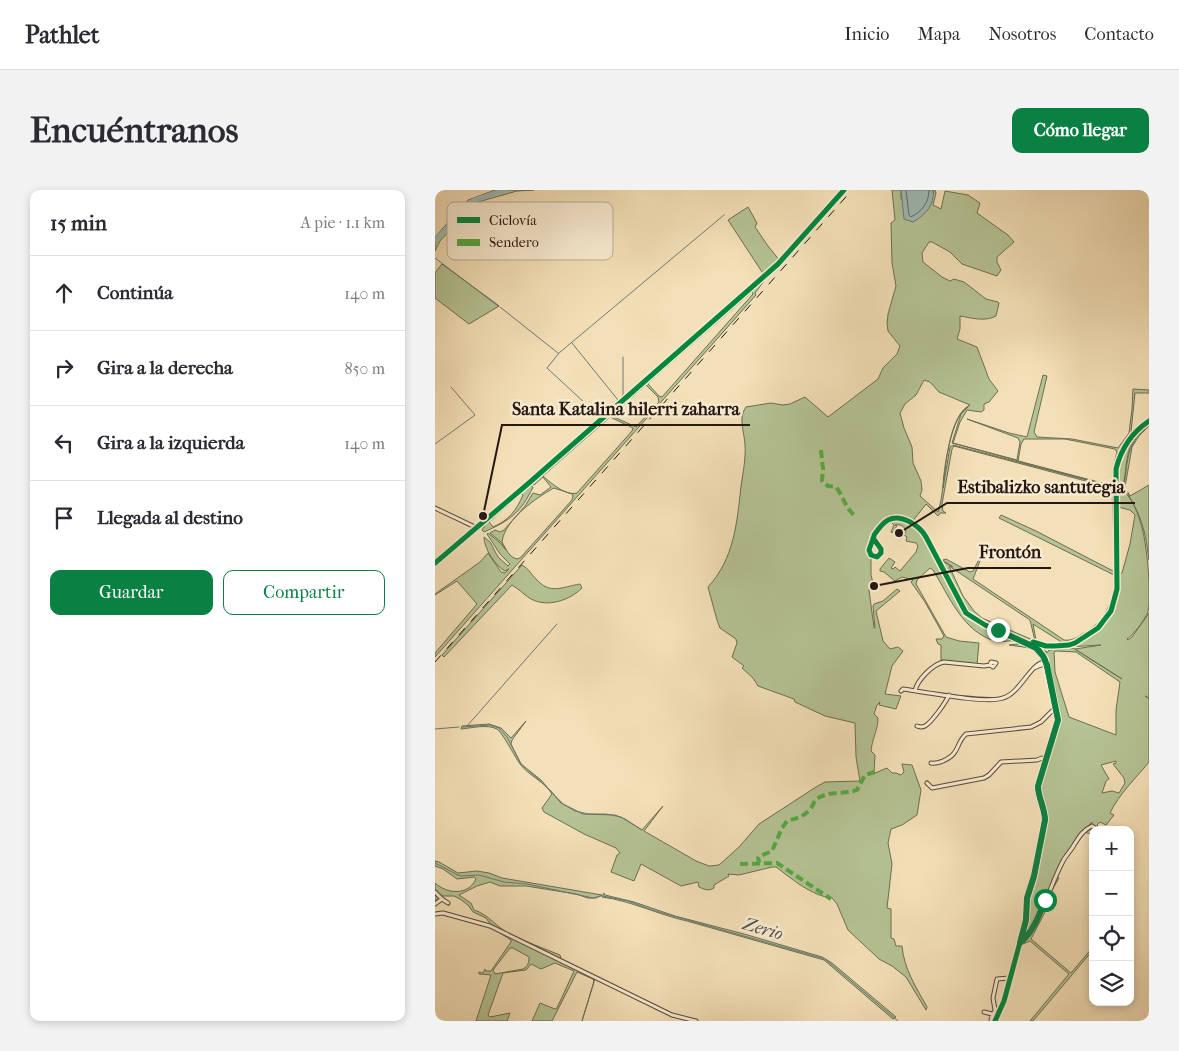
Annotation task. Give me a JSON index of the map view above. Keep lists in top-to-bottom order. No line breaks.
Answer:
{"water":["Zerio"],"places":["Santa Katalina hilerri zaharra","Estibalizko santutegia","Frontón"],"legend":["Ciclovía","Sendero"],"page":{"header":"Pathlet","nav":["Inicio","Mapa","Nosotros","Contacto"],"buttons":["Cómo llegar",["Guardar","Compartir"]],"title":"Encuéntranos","heading":["15 min","A pie · 1.1 km"],"list":[["Continúa","140 m"],["Gira a la derecha","850 m"],["Gira a la izquierda","140 m"],"Llegada al destino"],"map_buttons":["+","−"]}}
